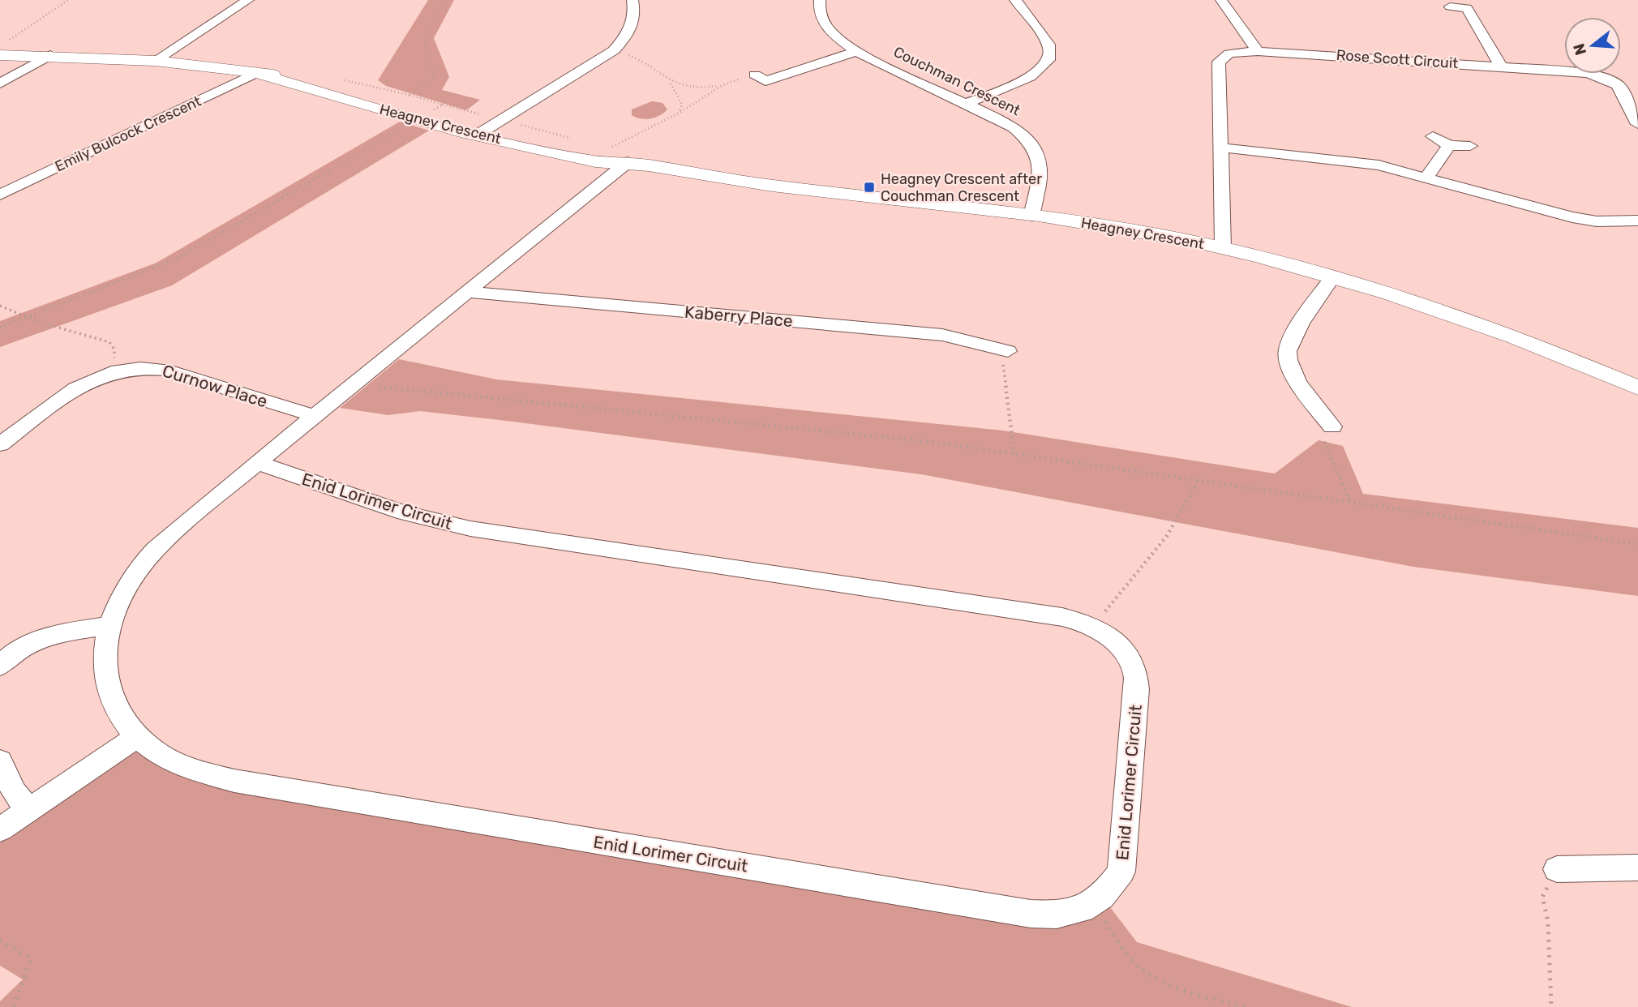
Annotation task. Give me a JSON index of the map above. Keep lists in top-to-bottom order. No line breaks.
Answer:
{"streets":{"street":["Rose Scott Circuit","Couchman Crescent","Heagney Crescent","Emily Bulcock Crescent","Kaberry Place","Curnow Place","Enid Lorimer Circuit"]},"crossings":[["Rose Scott Circuit","Heagney Crescent"],["Couchman Crescent","Heagney Crescent"],["Heagney Crescent","Emily Bulcock Crescent"],["Heagney Crescent","Enid Lorimer Circuit"],["Kaberry Place","Enid Lorimer Circuit"],["Curnow Place","Enid Lorimer Circuit"]],"places":{"transit":["Heagney Crescent after Couchman Crescent"]},"north":"left"}
